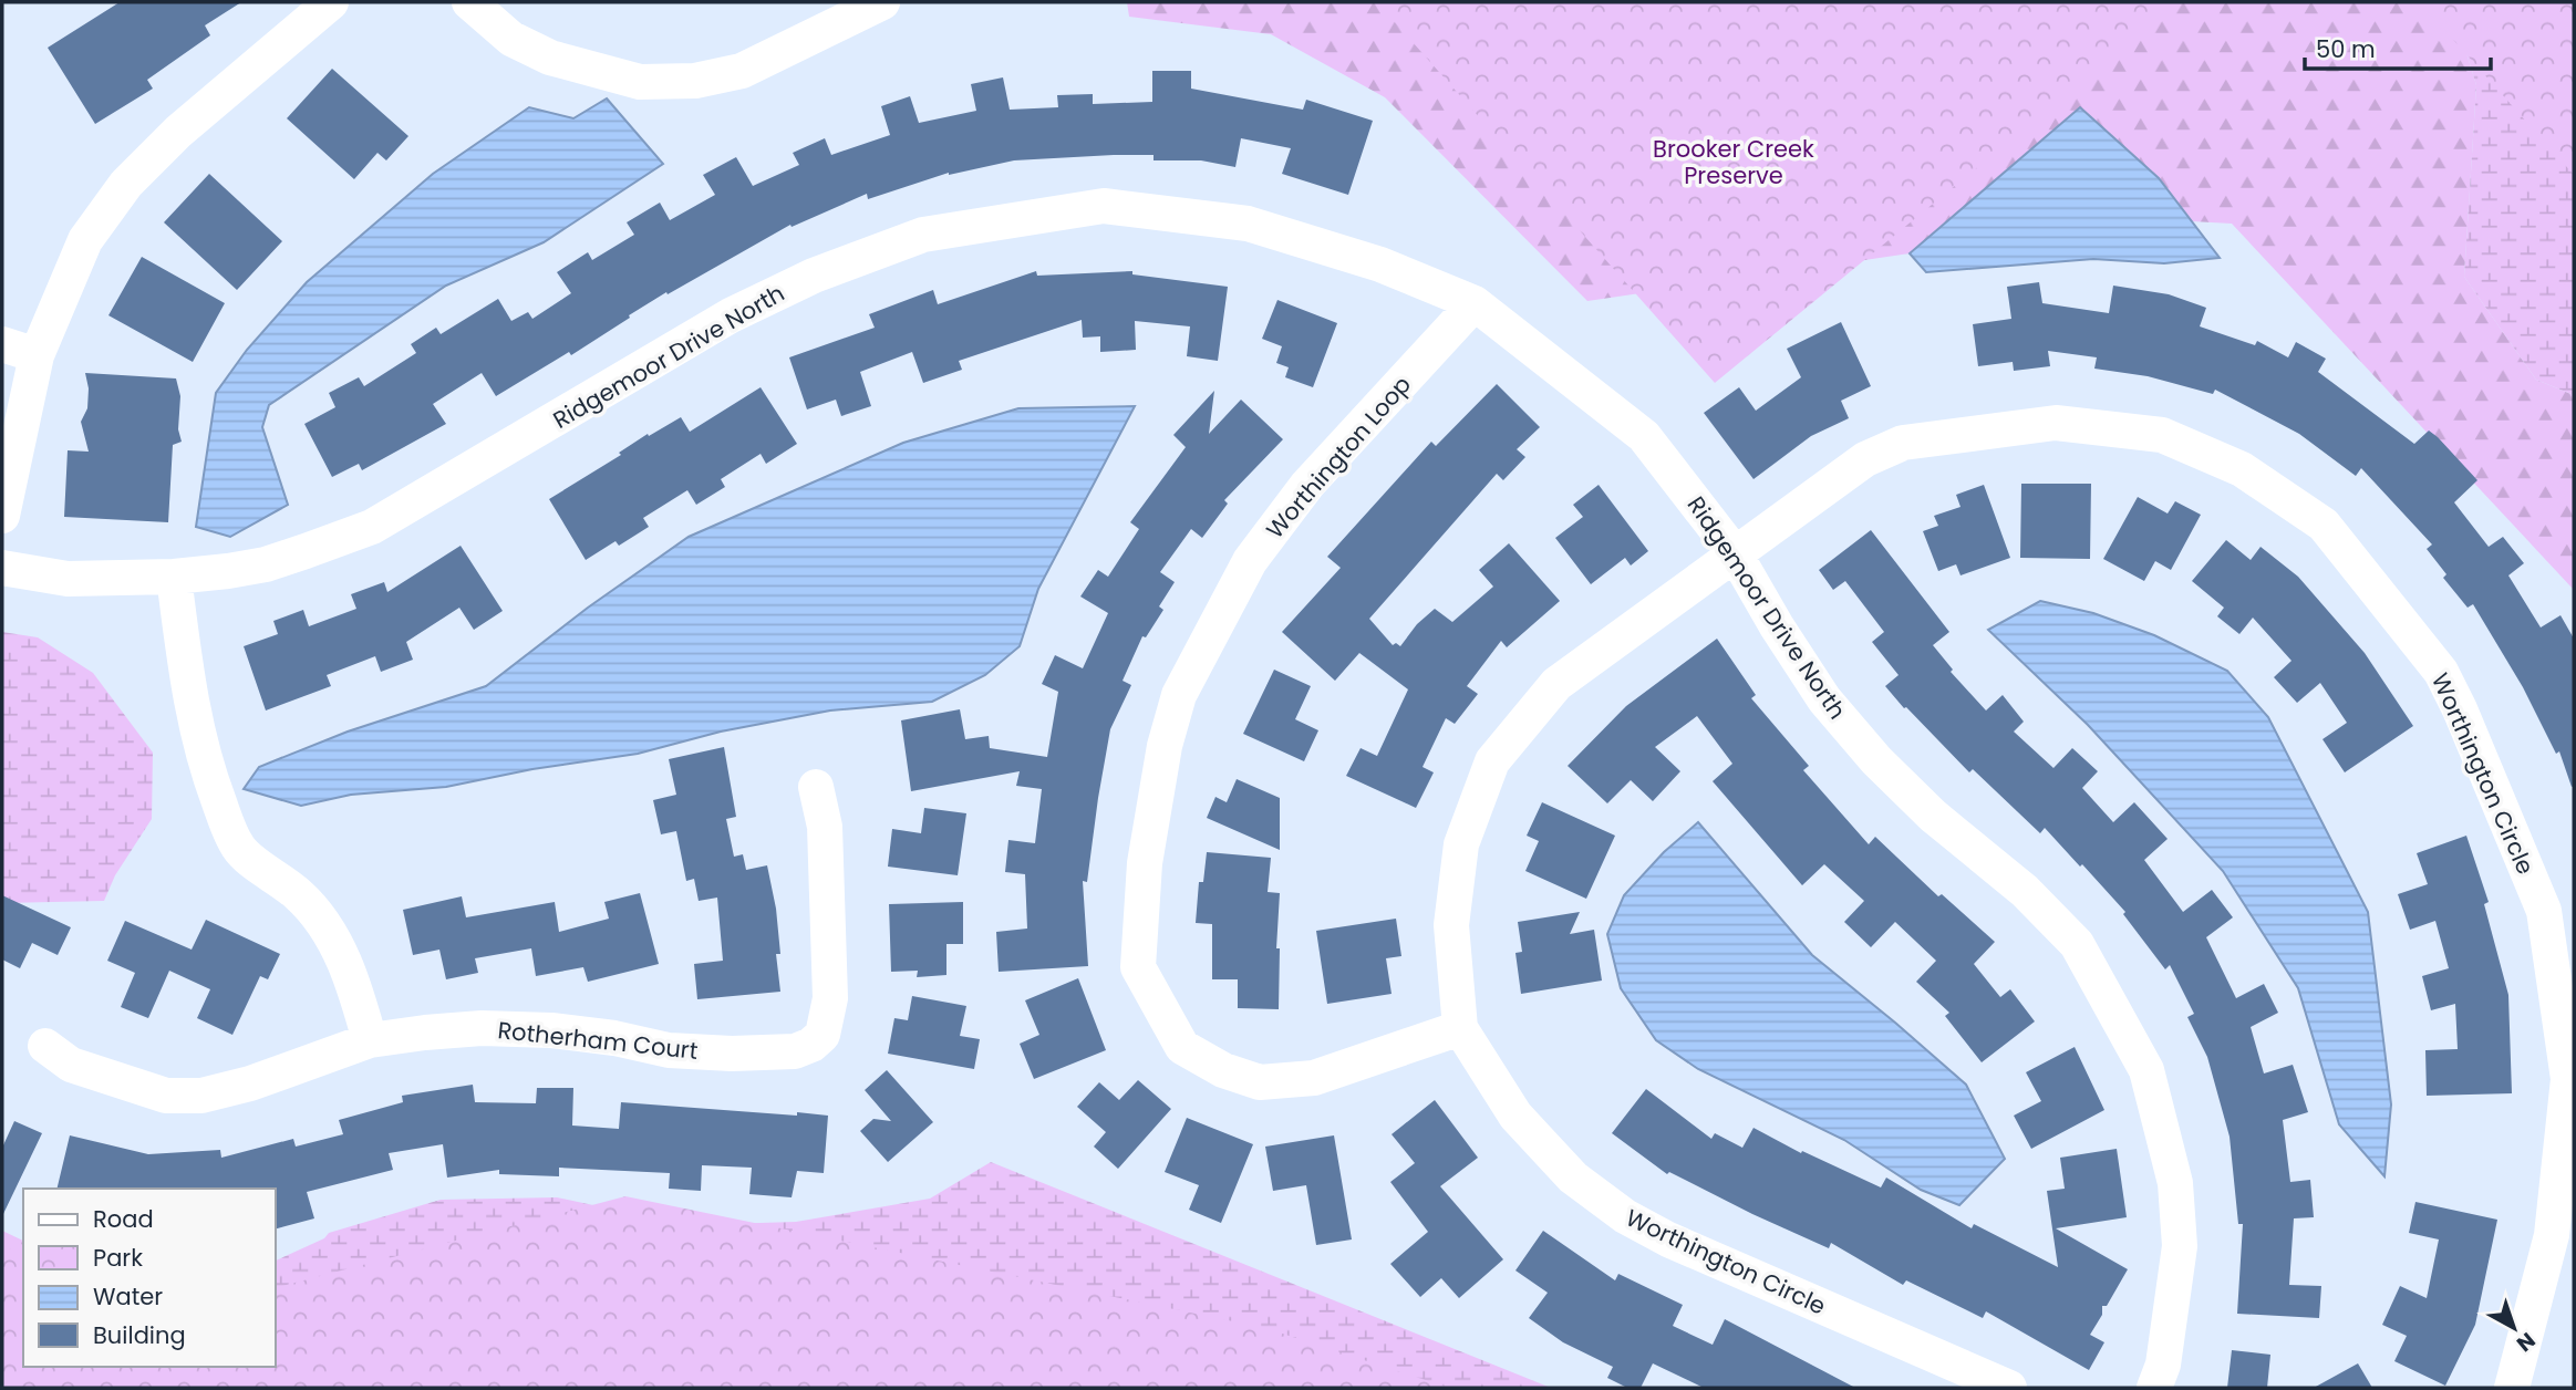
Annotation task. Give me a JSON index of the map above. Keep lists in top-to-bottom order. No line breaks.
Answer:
{"streets":{"street":["Ridgemoor Drive North","Worthington Loop","Worthington Circle","Rotherham Court"]},"crossings":[["Ridgemoor Drive North","Worthington Loop"],["Ridgemoor Drive North","Worthington Circle"],["Worthington Loop","Worthington Circle"]],"parks":["Brooker Creek Preserve"],"legend":["Road","Park","Water","Building"],"scale_bar":"50 m","north":"bottom right"}
